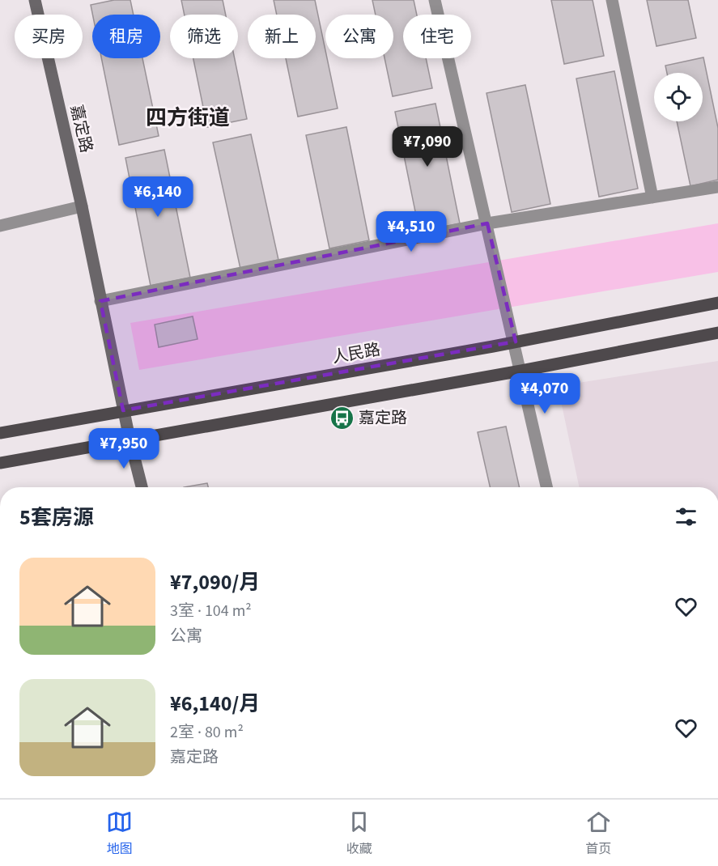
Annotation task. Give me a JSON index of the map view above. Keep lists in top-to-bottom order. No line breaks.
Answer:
{"streets":{"main road":["嘉定路","人民路"]},"crossings":[["嘉定路","人民路"]],"districts":["四方街道"],"places":{"bus stop":["嘉定路"]},"page":{"chip":["买房","租房","筛选","新上","公寓","住宅"],"price":["¥7,090","¥6,140","¥4,510","¥4,070","¥7,950"],"heading":"5套房源","list":[{"name":"¥7,090/月","note":"3室 · 104 m² · 公寓"},{"name":"¥6,140/月","note":"2室 · 80 m² · 嘉定路"}],"tabs":["地图","收藏","首页"]}}
